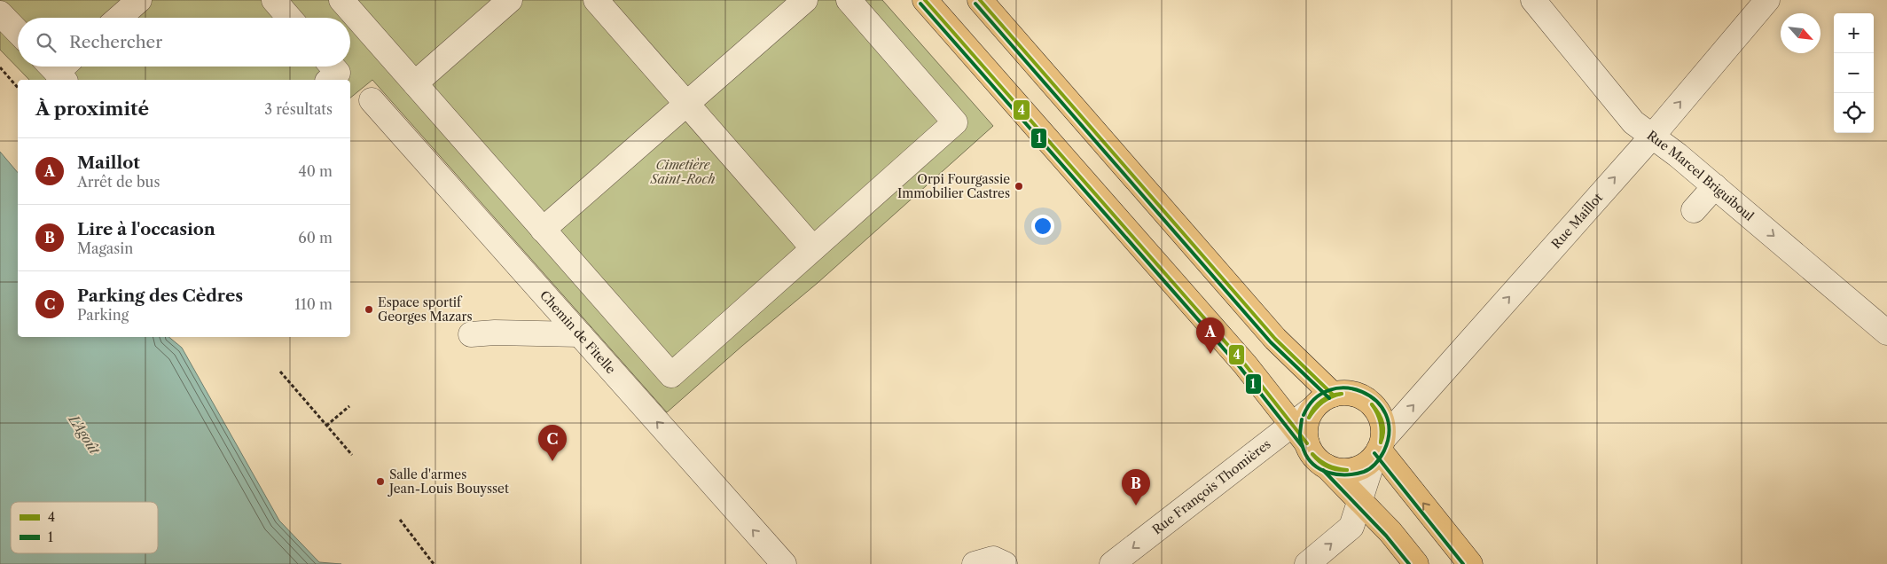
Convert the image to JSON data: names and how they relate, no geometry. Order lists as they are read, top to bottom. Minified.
{"streets":{"street":["Rue Marcel Briguiboul","Rue Maillot","Chemin de Fitelle","Rue François Thomières"]},"crossings":[["Rue Marcel Briguiboul","Rue Maillot"],["Rue Maillot","Rue François Thomières"]],"one_way":["Rue Marcel Briguiboul","Rue Maillot","Chemin de Fitelle","Rue François Thomières"],"water":["L'Agoût"],"parks":["Cimetière Saint-Roch"],"places":["Orpi Fourgassie Immobilier Castres","Espace sportif Georges Mazars","Salle d'armes Jean-Louis Bouysset"],"lines":["transit line 4","transit line 1"],"legend":["4","1"],"north":"bottom right","page":{"map_buttons":["+","−"],"search":"Rechercher","heading":["À proximité","3 résultats"],"list":[{"mark":"A","name":"Maillot","note":"Arrêt de bus","value":"40 m"},{"mark":"B","name":"Lire à l'occasion","note":"Magasin","value":"60 m"},{"mark":"C","name":"Parking des Cèdres","note":"Parking","value":"110 m"}],"pins":["A","C","B"]}}
